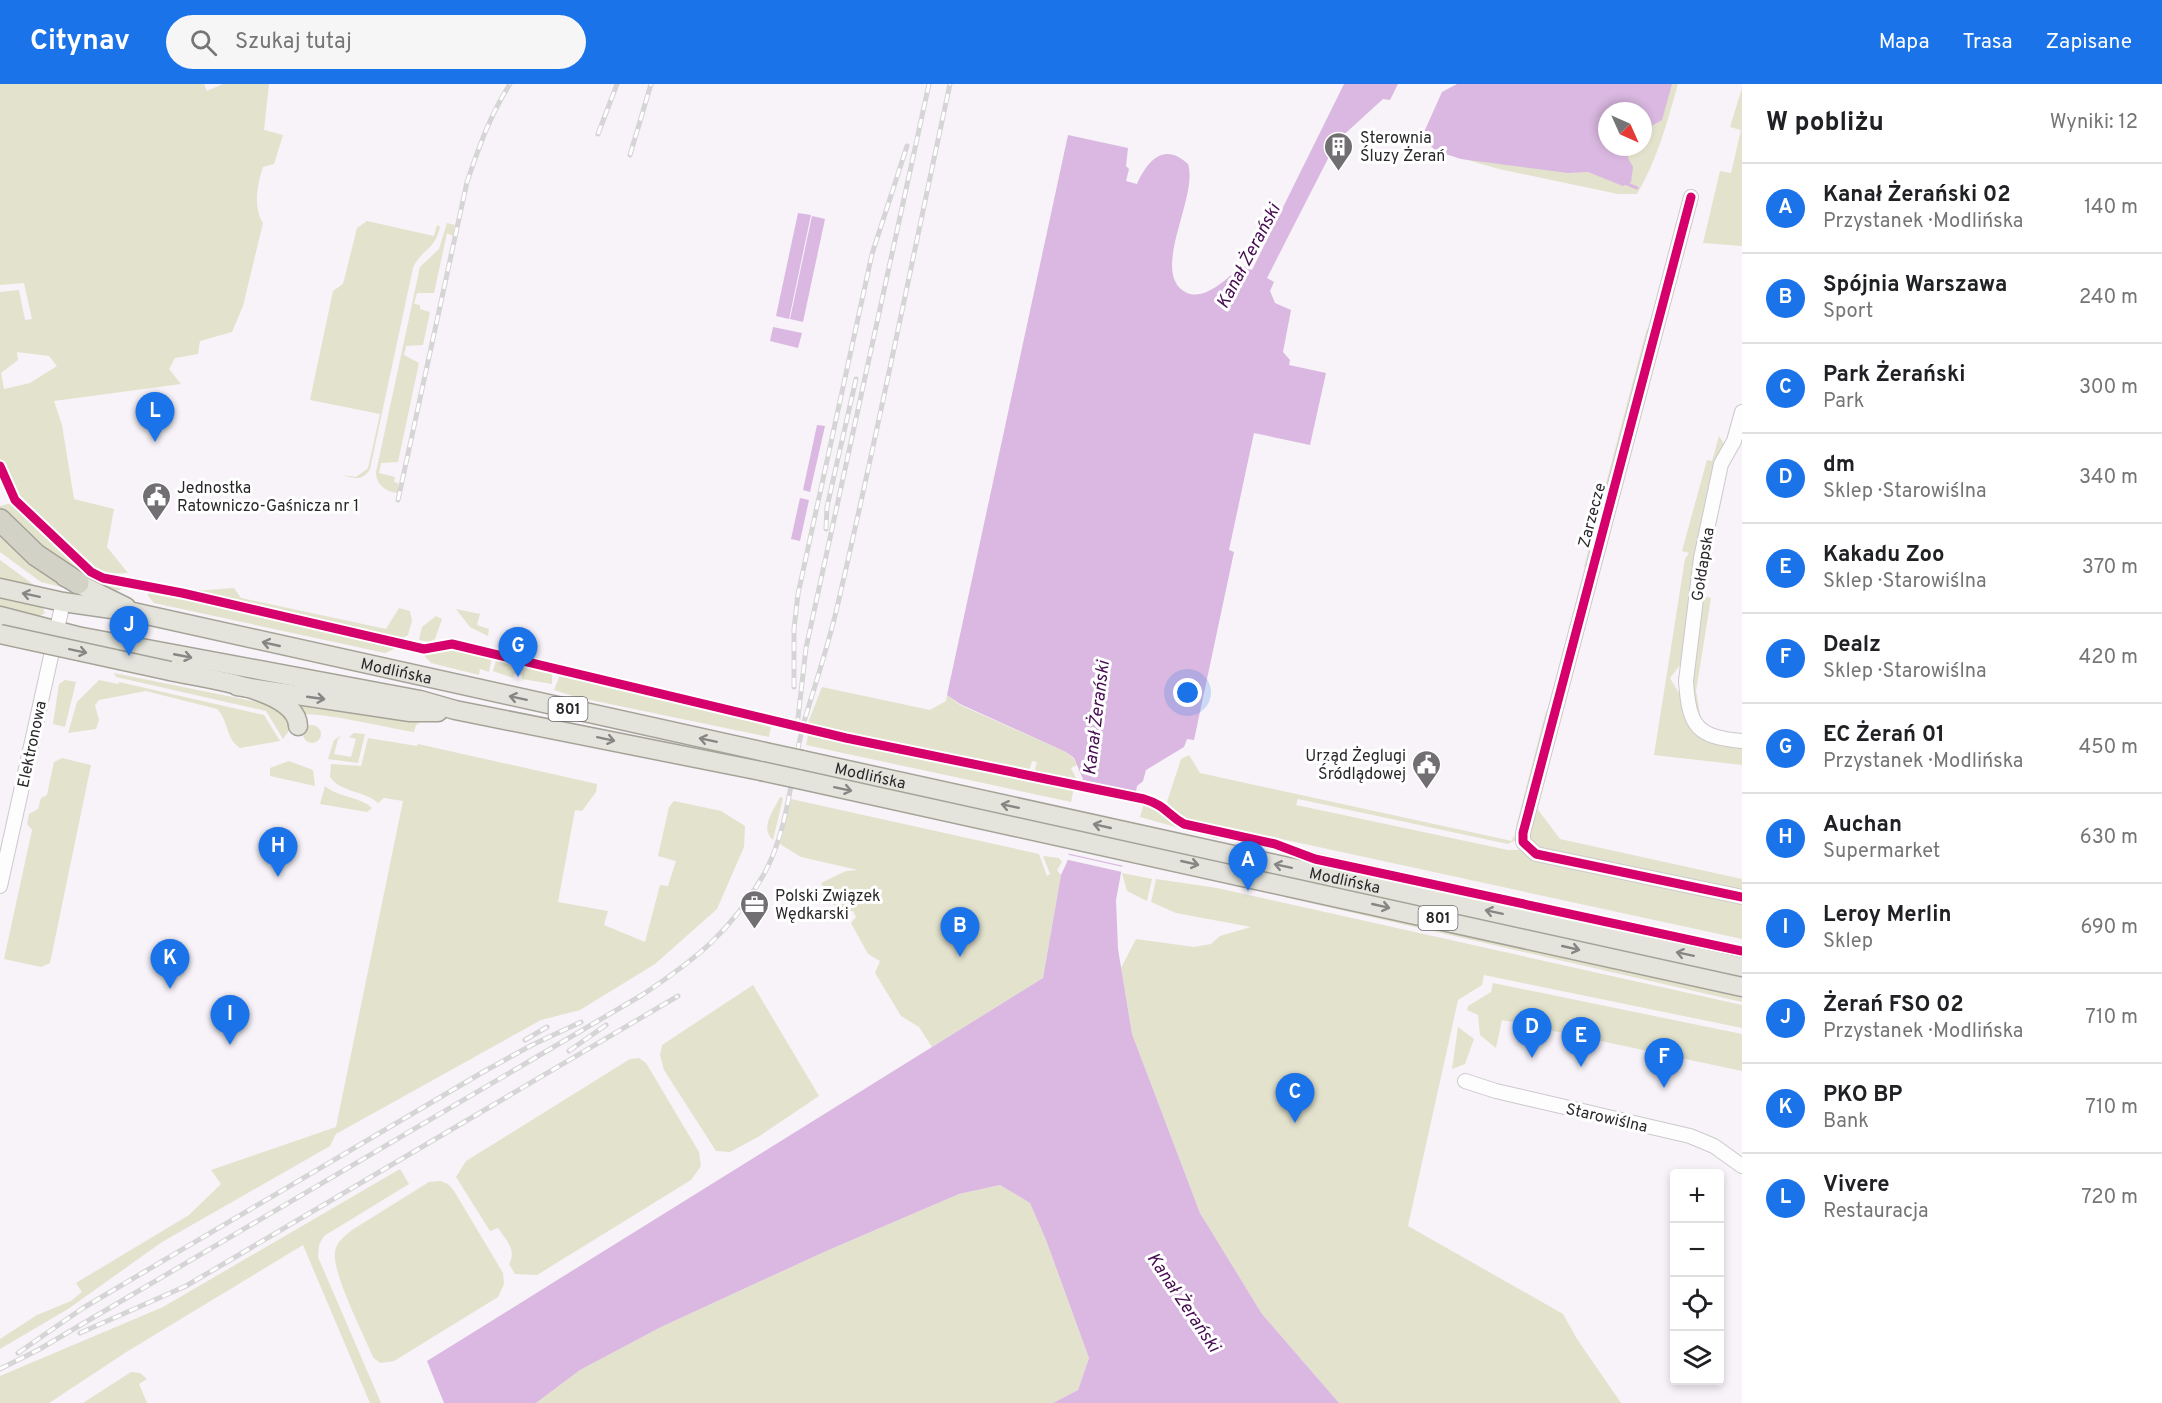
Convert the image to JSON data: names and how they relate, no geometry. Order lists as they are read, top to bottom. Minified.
{"streets":{"main road":["Modlińska","801"],"street":["Zarzecze","Gołdapska","Elektronowa","Starowiślna"]},"crossings":[["Modlińska","Elektronowa"]],"water":["Kanał Żerański"],"places":{"building":["Sterownia Śluzy Żerań"],"public building":["Jednostka Ratowniczo-Gaśnicza nr 1","Urząd Żeglugi Śródlądowej"],"office":["Polski Związek Wędkarski"]},"north":"bottom right","page":{"header":"Citynav","search":"Szukaj tutaj","nav":["Mapa","Trasa","Zapisane"],"heading":["W pobliżu","Wyniki: 12"],"list":[{"mark":"A","name":"Kanał Żerański 02","note":"Przystanek · Modlińska","value":"140 m"},{"mark":"B","name":"Spójnia Warszawa","note":"Sport","value":"240 m"},{"mark":"C","name":"Park Żerański","note":"Park","value":"300 m"},{"mark":"D","name":"dm","note":"Sklep · Starowiślna","value":"340 m"},{"mark":"E","name":"Kakadu Zoo","note":"Sklep · Starowiślna","value":"370 m"},{"mark":"F","name":"Dealz","note":"Sklep · Starowiślna","value":"420 m"},{"mark":"G","name":"EC Żerań 01","note":"Przystanek · Modlińska","value":"450 m"},{"mark":"H","name":"Auchan","note":"Supermarket","value":"630 m"},{"mark":"I","name":"Leroy Merlin","note":"Sklep","value":"690 m"},{"mark":"J","name":"Żerań FSO 02","note":"Przystanek · Modlińska","value":"710 m"},{"mark":"K","name":"PKO BP","note":"Bank","value":"710 m"},{"mark":"L","name":"Vivere","note":"Restauracja","value":"720 m"}],"pins":["L","J","G","H","A","B","K","I","D","E","F","C"],"map_buttons":["+","−"]}}
